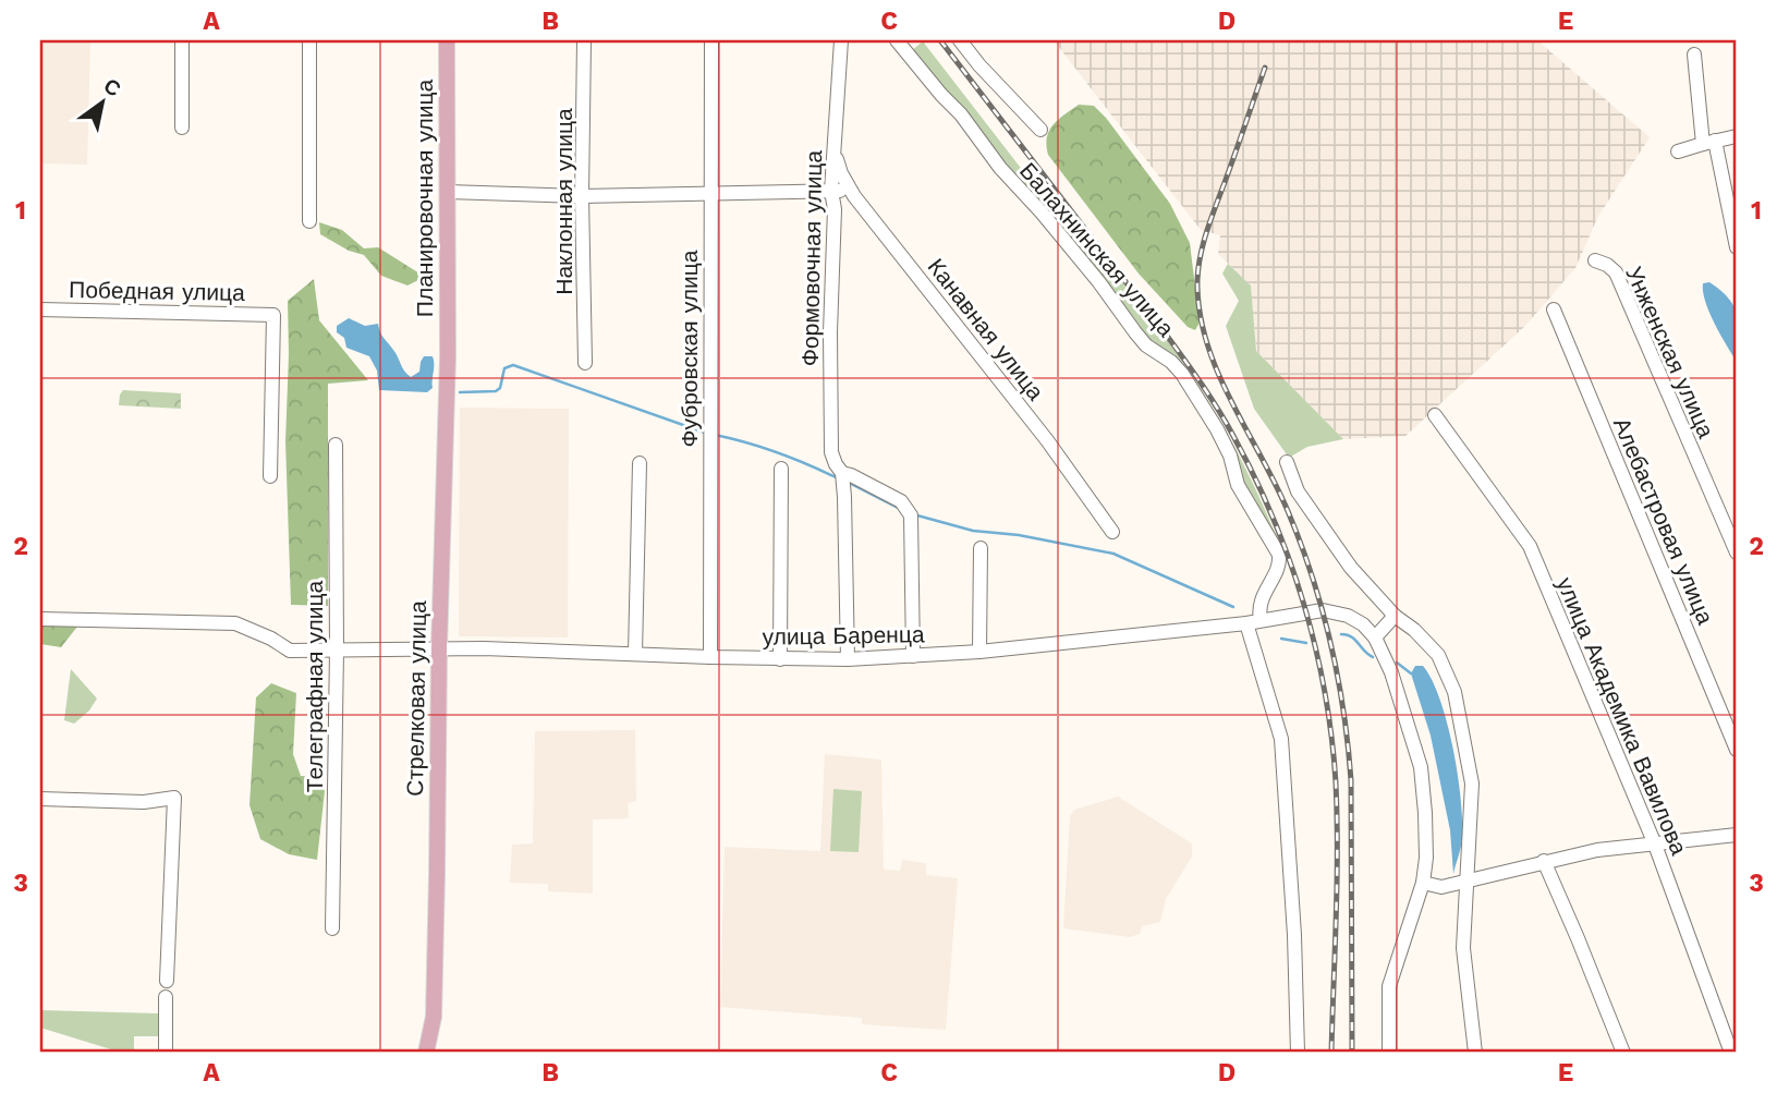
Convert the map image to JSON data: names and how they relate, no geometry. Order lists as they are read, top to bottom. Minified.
{"streets":{"main road":["Планировочная улица","Стрелковая улица"],"street":["Наклонная улица","Балахнинская улица","Формовочная улица","Победная улица","Канавная улица","Фубровская улица","Унженская улица","Алебастровая улица","улица Баренца","Телеграфная улица","улица Академика Вавилова"]},"crossings":[["Планировочная улица","Стрелковая улица"],["Балахнинская улица","улица Баренца"],["Формовочная улица","Канавная улица"],["Формовочная улица","улица Баренца"],["Фубровская улица","улица Баренца"],["улица Баренца","Телеграфная улица"],["улица Баренца","Стрелковая улица"]],"north":"top right","grid":{"columns":["A","B","C","D","E"],"rows":["1","2","3"]}}
